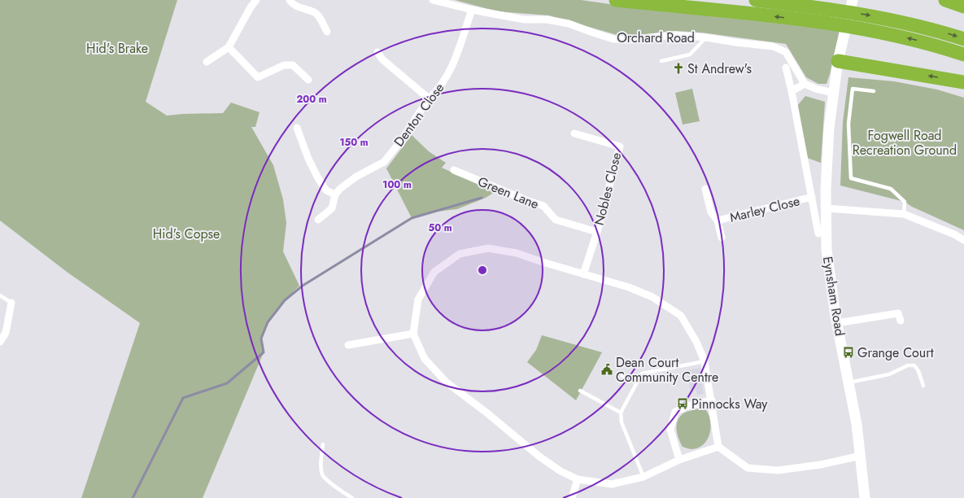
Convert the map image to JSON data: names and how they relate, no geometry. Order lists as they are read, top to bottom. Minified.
{"streets":{"main road":["Eynsham Road"],"street":["Orchard Road","Denton Close","Nobles Close","Green Lane","Marley Close"]},"crossings":[["Orchard Road","Denton Close"],["Nobles Close","Green Lane"]],"parks":["Hid's Brake","Fogwell Road Recreation Ground","Hid's Copse"],"places":{"church":["St Andrew's"],"bus stop":["Grange Court","Pinnocks Way"],"public building":["Dean Court Community Centre"]},"rings":["200 m","150 m","100 m","50 m"]}
